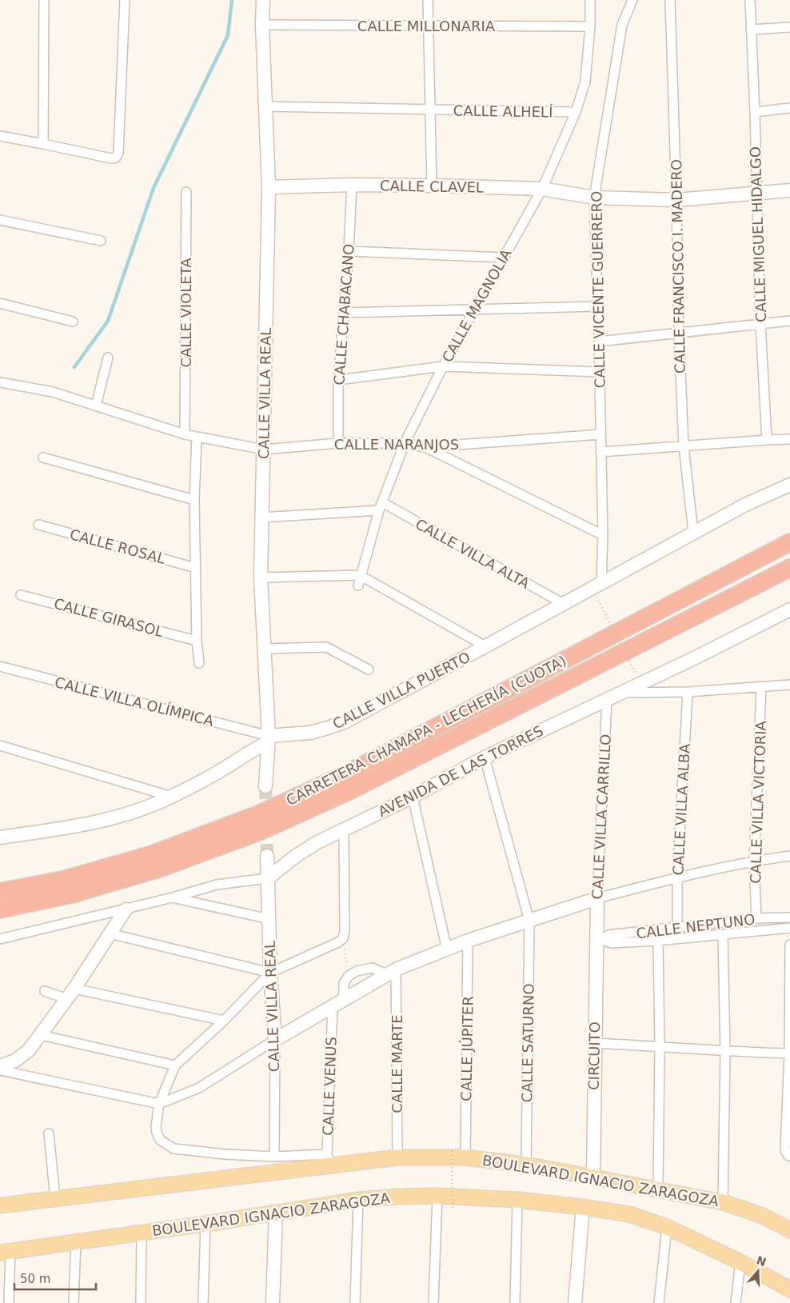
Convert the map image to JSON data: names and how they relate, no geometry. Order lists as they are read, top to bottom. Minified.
{"streets":{"highway":["CARRETERA CHAMAPA - LECHERÍA (CUOTA)"],"main road":["BOULEVARD IGNACIO ZARAGOZA"],"street":["CALLE MILLONARIA","CALLE ALHELÍ","CALLE CLAVEL","CALLE MIGUEL HIDALGO","CALLE FRANCISCO I. MADERO","CALLE VICENTE GUERRERO","CALLE MAGNOLIA","CALLE VIOLETA","CALLE CHABACANO","CALLE VILLA REAL","CALLE NARANJOS","CALLE ROSAL","CALLE VILLA ALTA","CALLE GIRASOL","CALLE VILLA PUERTO","CALLE VILLA OLÍMPICA","AVENIDA DE LAS TORRES","CALLE VILLA VICTORIA","CALLE VILLA ALBA","CALLE VILLA CARRILLO","CALLE NEPTUNO","CALLE SATURNO","CALLE JÚPITER","CIRCUITO","CALLE MARTE","CALLE VENUS"]},"crossings":[["CALLE MILLONARIA","CALLE MAGNOLIA"],["CALLE MILLONARIA","CALLE VILLA REAL"],["CALLE ALHELÍ","CALLE MAGNOLIA"],["CALLE ALHELÍ","CALLE VILLA REAL"],["CALLE CLAVEL","CALLE MIGUEL HIDALGO"],["CALLE CLAVEL","CALLE FRANCISCO I. MADERO"],["CALLE CLAVEL","CALLE VICENTE GUERRERO"],["CALLE CLAVEL","CALLE MAGNOLIA"],["CALLE CLAVEL","CALLE CHABACANO"],["CALLE CLAVEL","CALLE VILLA REAL"],["CALLE FRANCISCO I. MADERO","CALLE VILLA PUERTO"],["CALLE VICENTE GUERRERO","CALLE NARANJOS"],["CALLE VICENTE GUERRERO","CALLE VILLA PUERTO"],["CALLE MAGNOLIA","CALLE NARANJOS"],["CALLE MAGNOLIA","CALLE VILLA ALTA"],["CALLE VIOLETA","CALLE NARANJOS"],["CALLE CHABACANO","CALLE NARANJOS"],["CALLE VILLA REAL","CALLE NARANJOS"],["CALLE VILLA REAL","CALLE VILLA PUERTO"],["CALLE VILLA REAL","CALLE VILLA OLÍMPICA"],["CALLE VILLA REAL","AVENIDA DE LAS TORRES"],["CALLE VILLA ALTA","CALLE VILLA PUERTO"],["CALLE VILLA PUERTO","CALLE VILLA OLÍMPICA"],["AVENIDA DE LAS TORRES","CALLE VILLA CARRILLO"],["AVENIDA DE LAS TORRES","CALLE SATURNO"],["CALLE VILLA VICTORIA","CALLE NEPTUNO"],["CALLE VILLA ALBA","CALLE NEPTUNO"],["CALLE VILLA CARRILLO","CALLE NEPTUNO"],["CALLE VILLA CARRILLO","CIRCUITO"],["CALLE NEPTUNO","CIRCUITO"],["CALLE SATURNO","BOULEVARD IGNACIO ZARAGOZA"],["CALLE JÚPITER","BOULEVARD IGNACIO ZARAGOZA"],["CIRCUITO","BOULEVARD IGNACIO ZARAGOZA"],["CALLE MARTE","BOULEVARD IGNACIO ZARAGOZA"],["CALLE VENUS","BOULEVARD IGNACIO ZARAGOZA"]],"scale_bar":"50 m","north":"top"}
